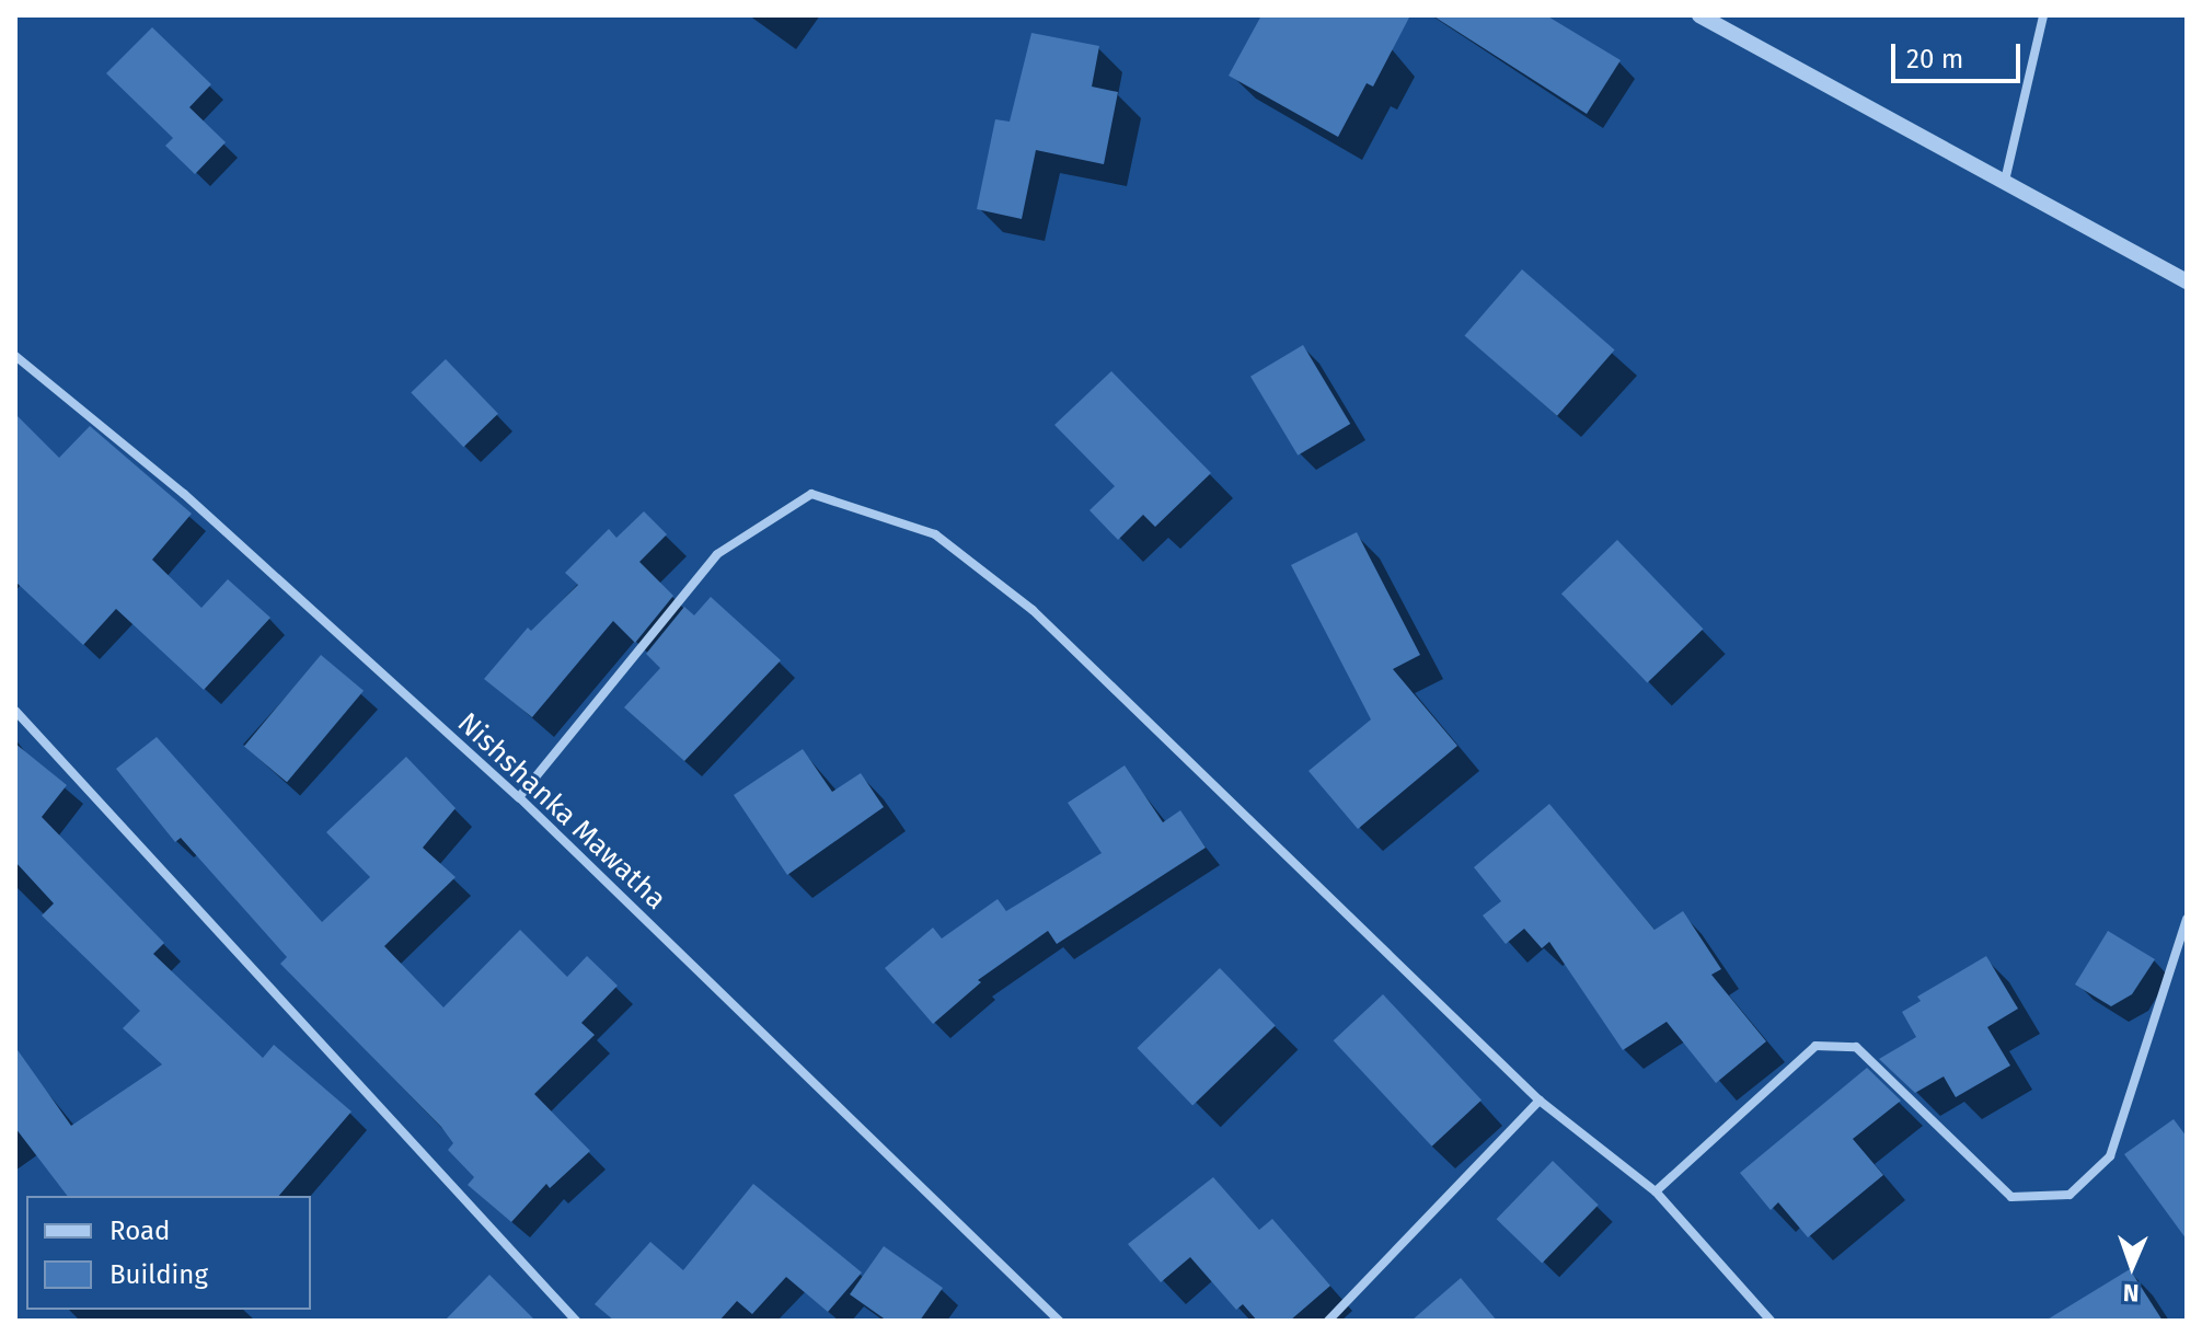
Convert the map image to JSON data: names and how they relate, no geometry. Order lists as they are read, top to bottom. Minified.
{"streets":{"street":["Nishshanka Mawatha"]},"legend":["Road","Building"],"scale_bar":"20 m","north":"bottom"}
